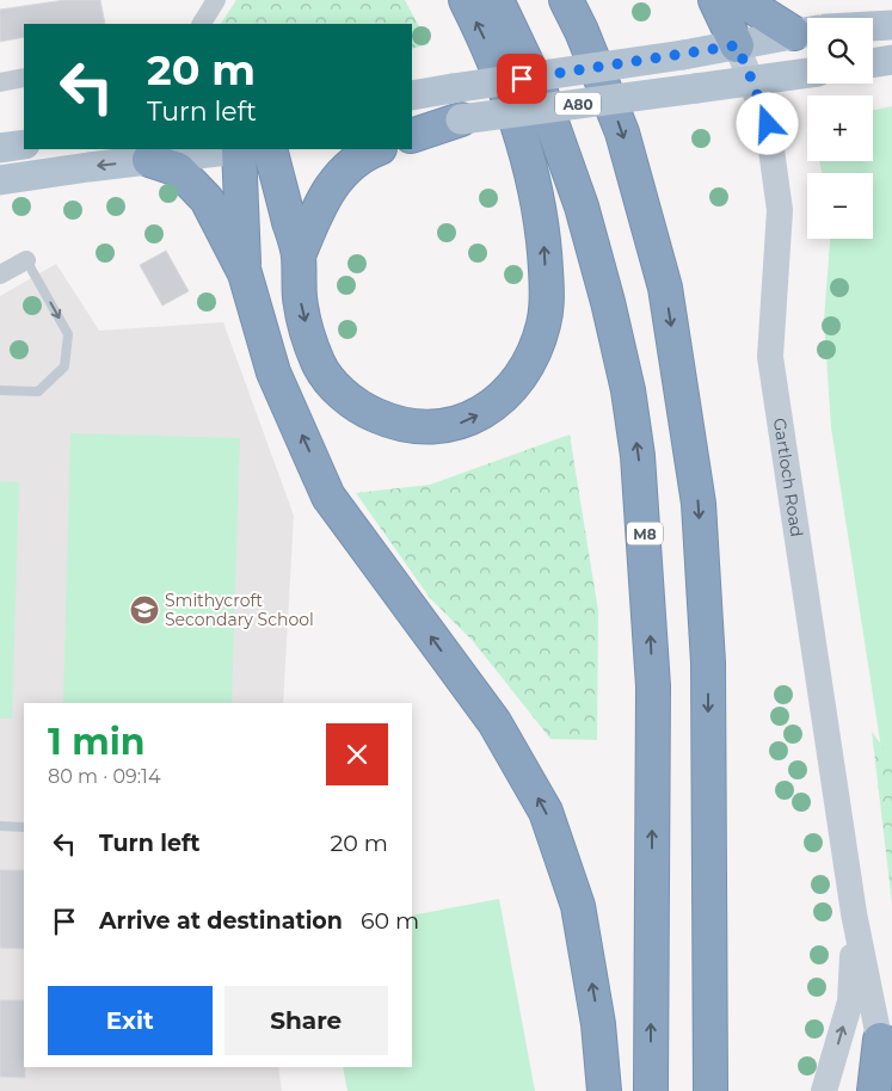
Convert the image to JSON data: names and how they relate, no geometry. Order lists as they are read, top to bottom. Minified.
{"streets":{"highway":["M8"],"main road":["A80","Gartloch Road"]},"crossings":[["A80","Gartloch Road"]],"places":{"school or university":["Smithycroft Secondary School"]},"page":{"map_buttons":["+","−"],"turn":["20 m","Turn left"],"heading":["1 min","80 m · 09:14"],"list":[{"name":"Turn left","value":"20 m"},{"name":"Arrive at destination","value":"60 m"}],"buttons":["Exit","Share"]}}
